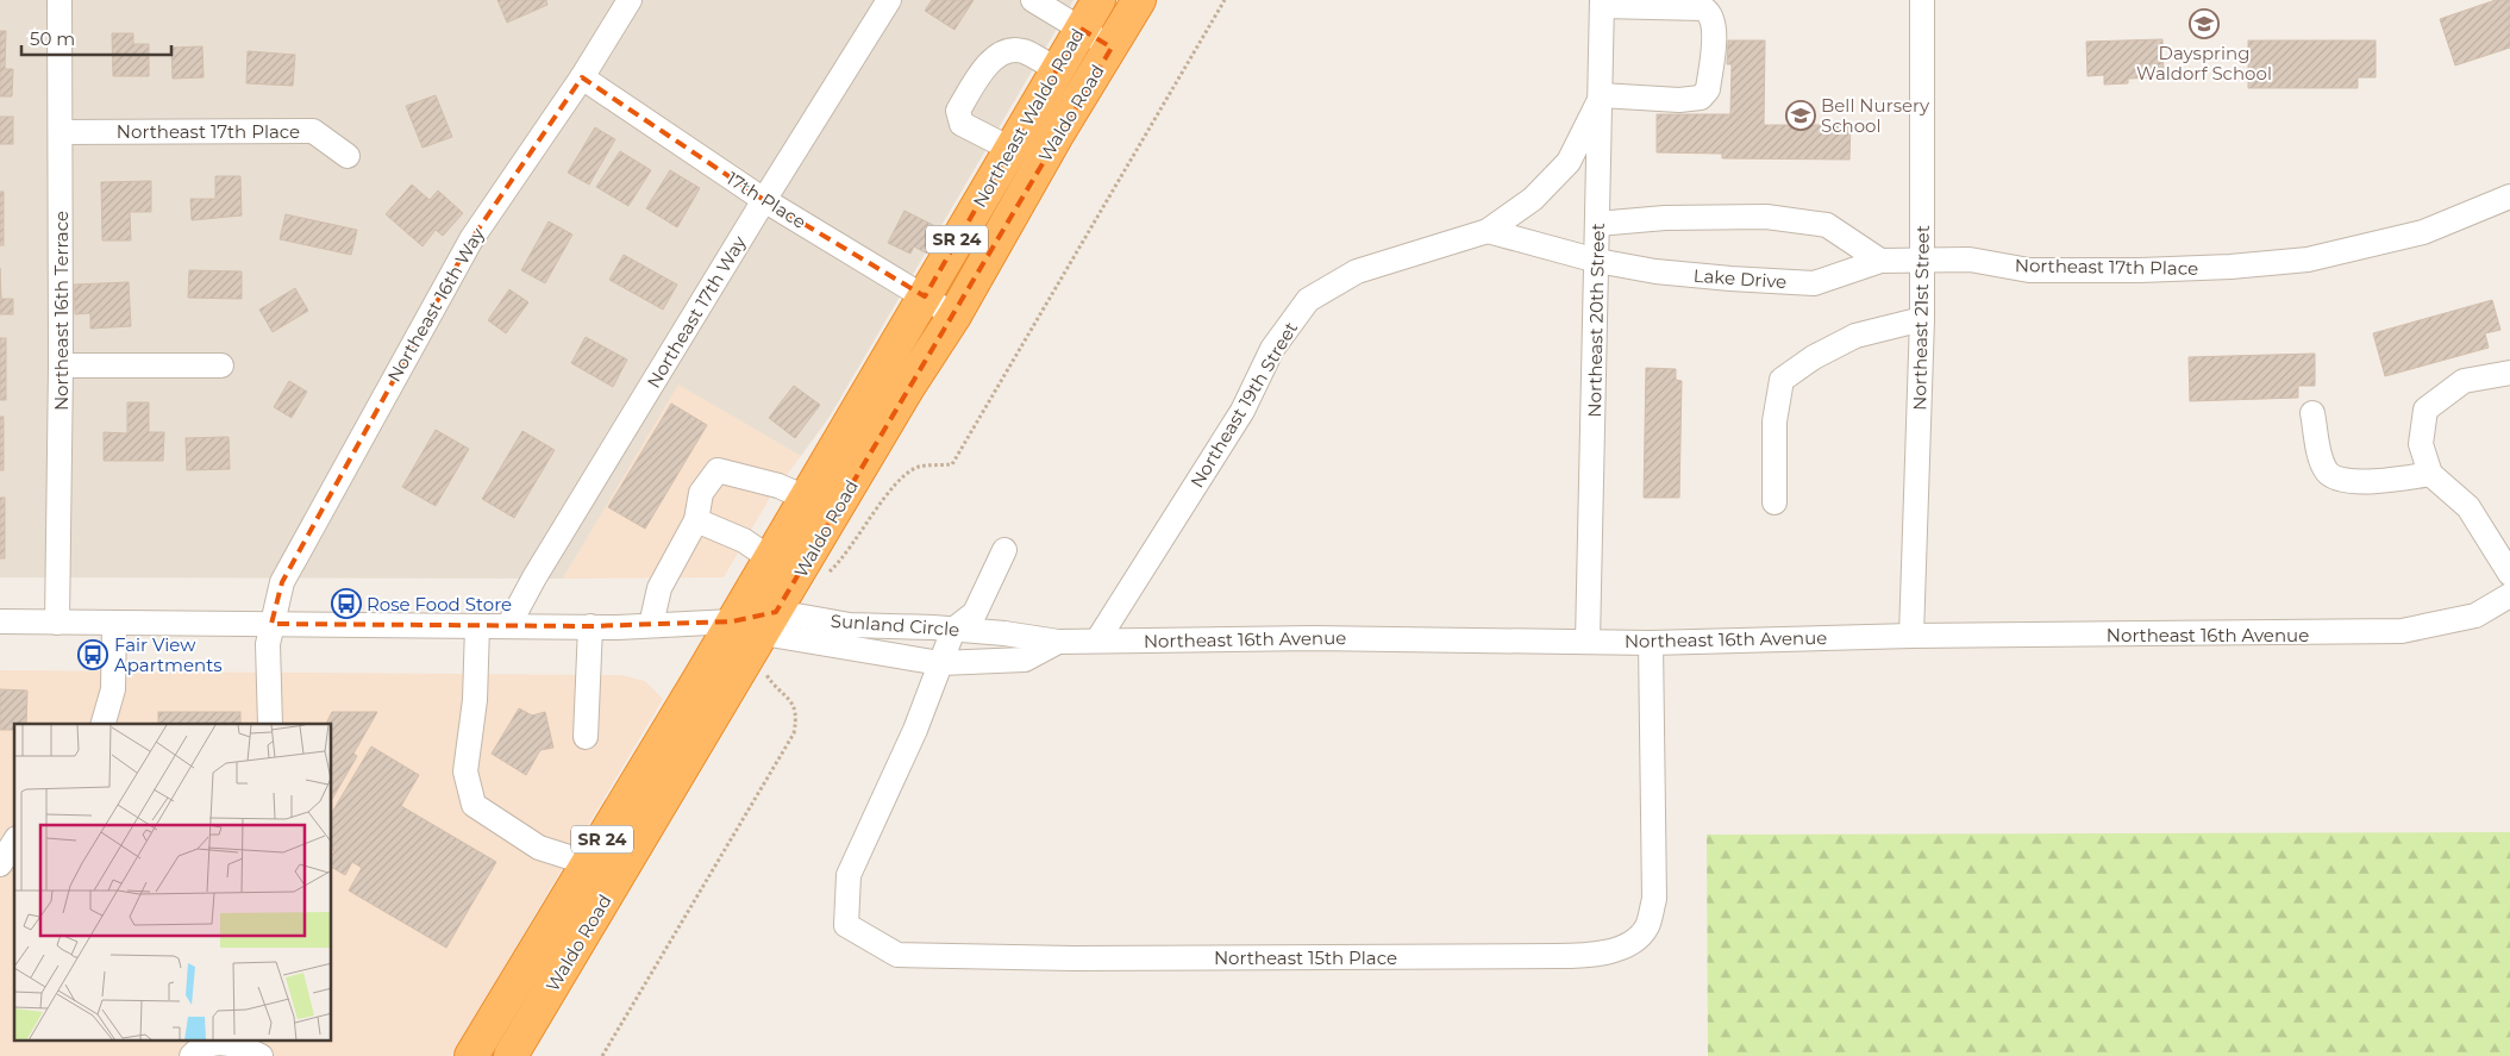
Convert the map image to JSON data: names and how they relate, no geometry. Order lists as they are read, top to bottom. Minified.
{"streets":{"highway":["Waldo Road","Northeast Waldo Road","SR 24"],"street":["Northeast 17th Place","17th Place","Lake Drive","Northeast 16th Way","Northeast 16th Terrace","Northeast 17th Way","Northeast 21st Street","Northeast 20th Street","Northeast 19th Street","Sunland Circle","Northeast 16th Avenue","Northeast 15th Place"]},"crossings":[["Waldo Road","Northeast Waldo Road"],["Waldo Road","17th Place"],["Waldo Road","Sunland Circle"],["Northeast Waldo Road","17th Place"],["Northeast 17th Place","Lake Drive"],["Northeast 17th Place","Northeast 16th Terrace"],["Northeast 17th Place","Northeast 21st Street"],["17th Place","Northeast 16th Way"],["17th Place","Northeast 17th Way"],["Lake Drive","Northeast 20th Street"],["Lake Drive","Northeast 19th Street"],["Northeast 21st Street","Northeast 16th Avenue"],["Northeast 20th Street","Northeast 19th Street"],["Northeast 20th Street","Northeast 16th Avenue"],["Northeast 19th Street","Northeast 16th Avenue"],["Sunland Circle","Northeast 16th Avenue"],["Sunland Circle","Northeast 15th Place"],["Northeast 16th Avenue","Northeast 15th Place"]],"places":{"school or university":["Dayspring Waldorf School","Bell Nursery School"],"bus stop":["Rose Food Store","Fair View Apartments"]},"scale_bar":"50 m"}
